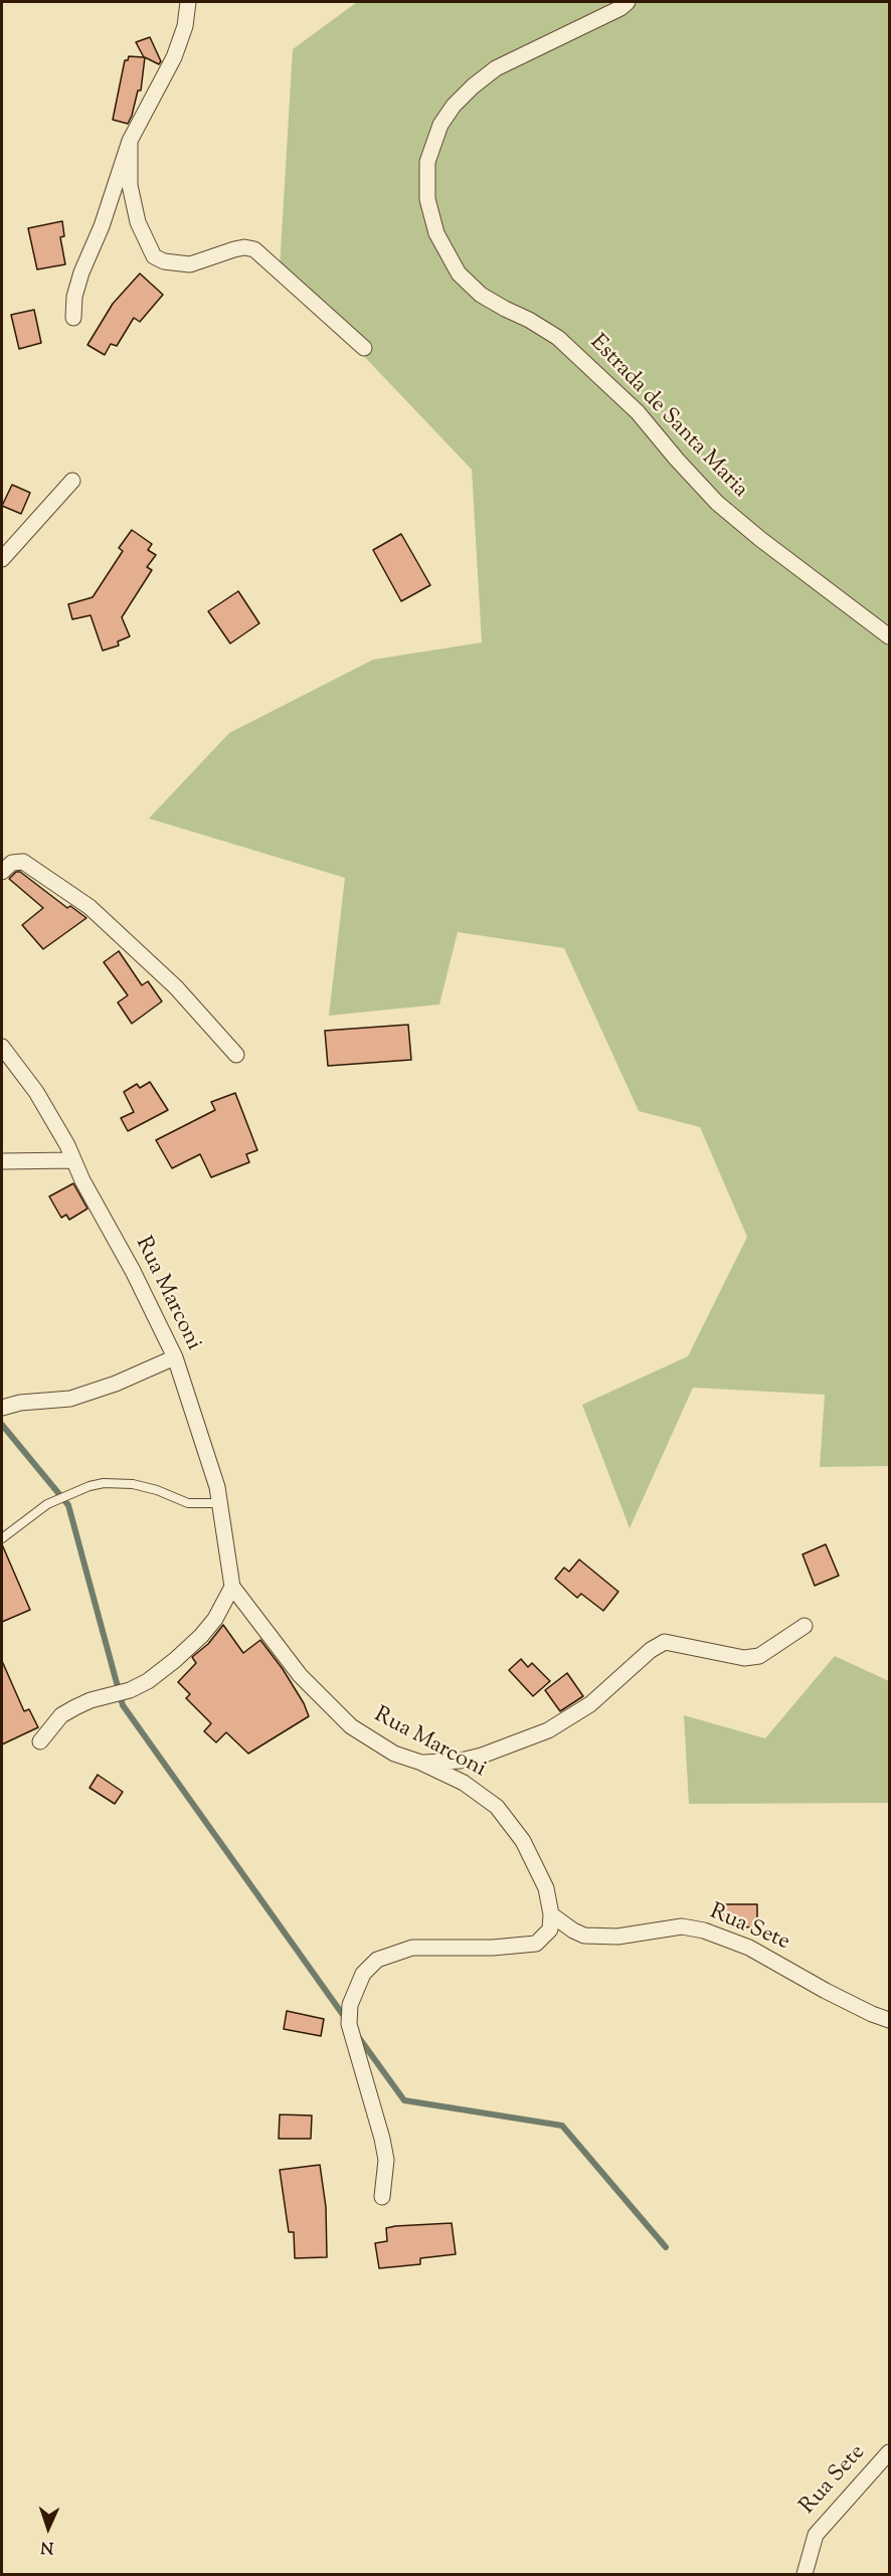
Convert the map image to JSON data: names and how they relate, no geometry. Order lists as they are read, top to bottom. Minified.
{"streets":{"street":["Estrada de Santa Maria","Rua Marconi","Rua Sete"]},"crossings":[["Rua Marconi","Rua Sete"]],"north":"bottom"}
